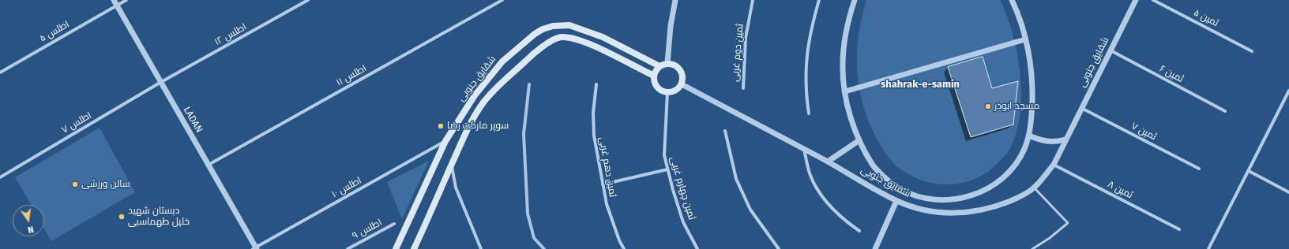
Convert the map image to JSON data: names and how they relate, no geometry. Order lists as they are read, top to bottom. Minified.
{"streets":{"main road":["شقایق جنوبی"],"street":["ثمین ۵","اطلس ۵","اطلس ۱۲","ثمین دوم غربی","ثمین ۶","اطلس ۱۱","LADAN","اطلس ۷","ثمین ۷","ثمین دهم غربی","اطلس ۱۰","ثمین چهارم غربی","ثمین ۸","اطلس ۹"]},"crossings":[["اطلس ۵","LADAN"],["اطلس ۱۲","LADAN"],["اطلس ۱۲","اطلس ۷"],["شقایق جنوبی","ثمین ۶"],["شقایق جنوبی","ثمین ۷"],["شقایق جنوبی","اطلس ۱۰"],["شقایق جنوبی","ثمین چهارم غربی"],["شقایق جنوبی","ثمین ۸"],["اطلس ۱۱","LADAN"],["LADAN","اطلس ۷"],["LADAN","اطلس ۱۰"]],"districts":["shahrak-e-samin"],"places":["مسجد ابوذر","سوپر مارکت رضا","سالن ورزشی","دبستان شهید خلیل طهماسبی"],"north":"bottom"}
